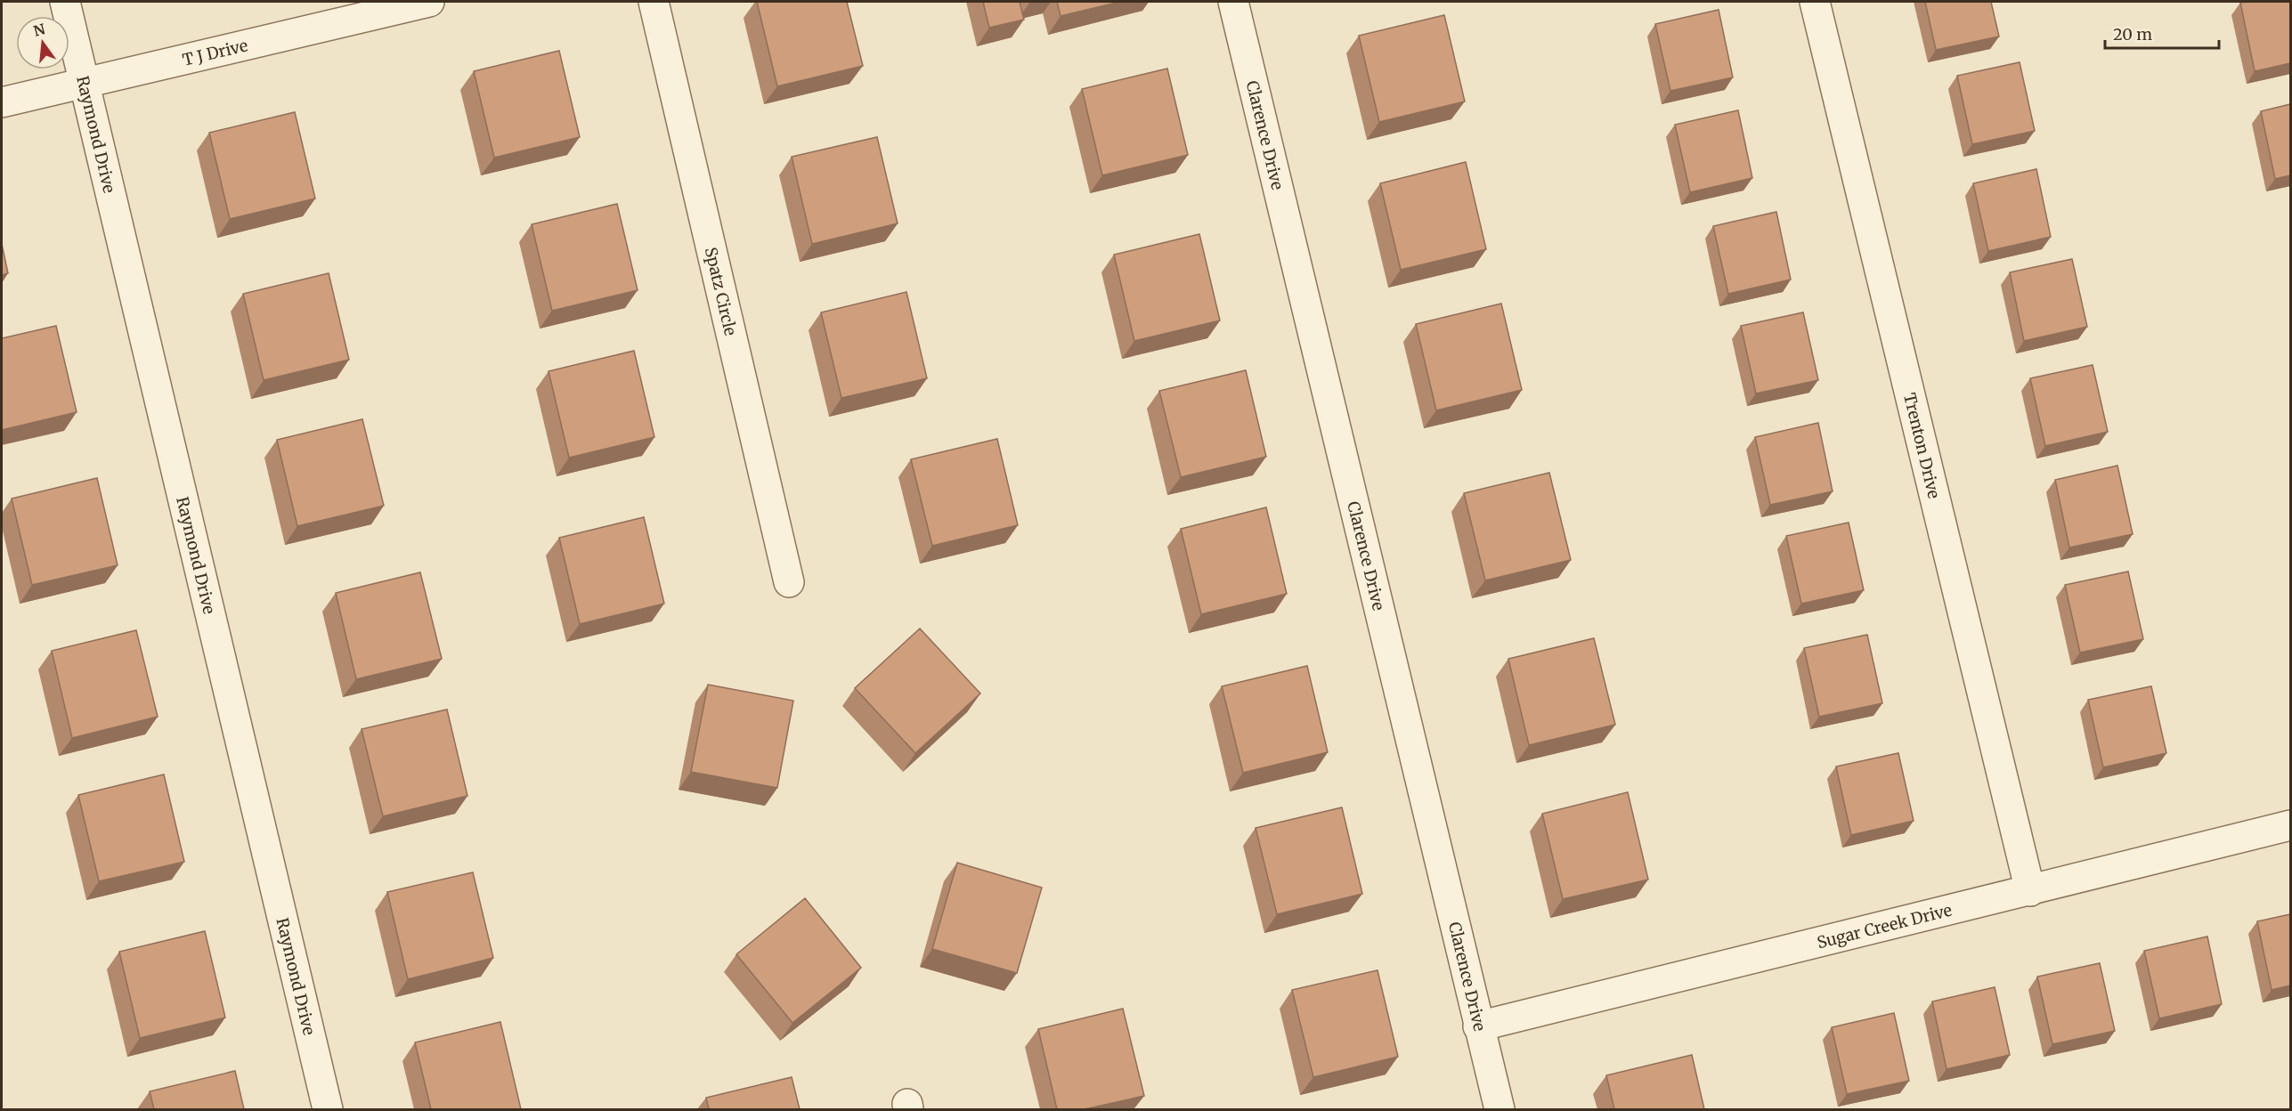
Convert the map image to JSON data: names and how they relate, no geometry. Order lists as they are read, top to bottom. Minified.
{"streets":{"street":["T J Drive","Raymond Drive","Clarence Drive","Spatz Circle","Trenton Drive","Sugar Creek Drive"]},"crossings":[["T J Drive","Raymond Drive"],["Clarence Drive","Sugar Creek Drive"],["Trenton Drive","Sugar Creek Drive"]],"scale_bar":"20 m","north":"top"}
